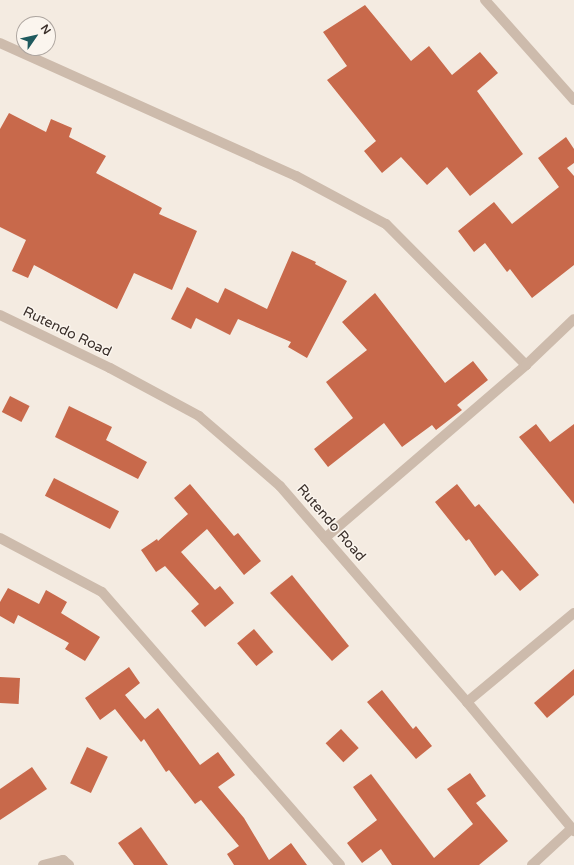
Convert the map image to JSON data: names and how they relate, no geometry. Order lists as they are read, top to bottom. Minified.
{"streets":{"street":["Rutendo Road"]},"north":"top right"}
